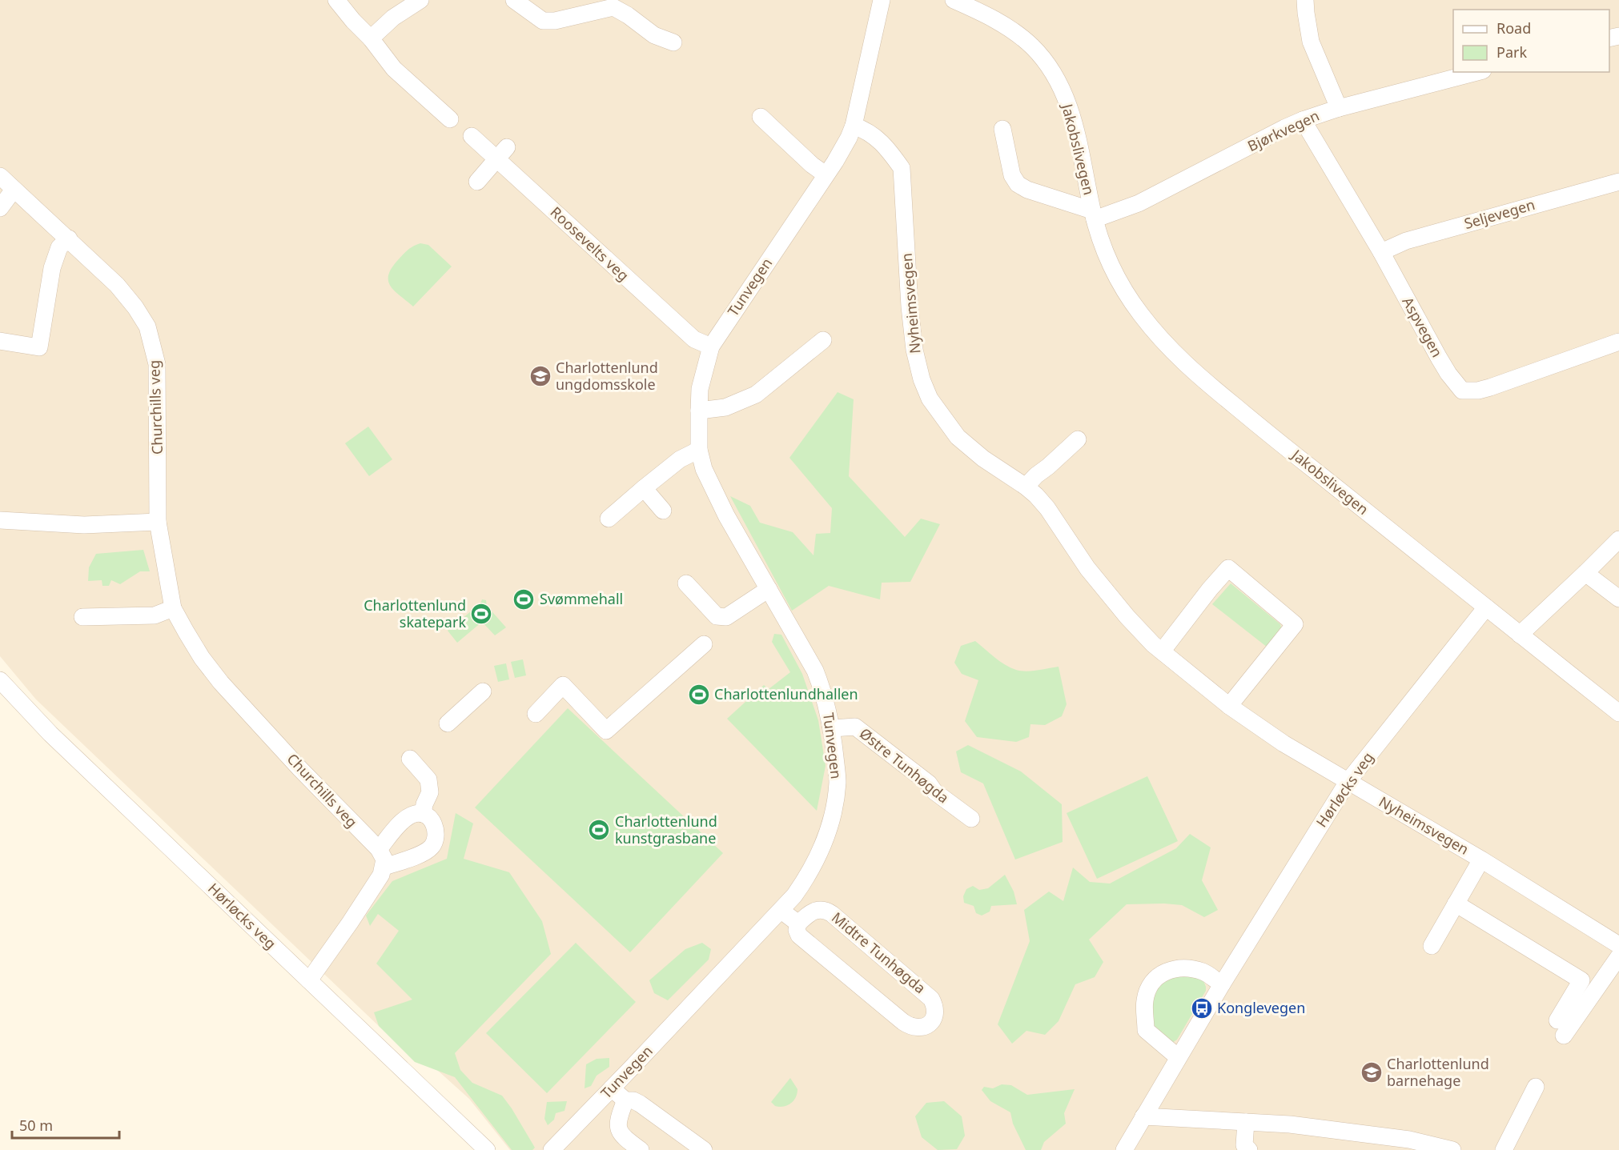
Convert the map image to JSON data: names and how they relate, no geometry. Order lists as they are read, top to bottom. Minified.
{"streets":{"street":["Bjørkvegen","Jakobslivegen","Seljevegen","Roosevelts veg","Tunvegen","Nyheimsvegen","Aspvegen","Churchills veg","Østre Tunhøgda","Hørløcks veg","Midtre Tunhøgda"]},"crossings":[["Bjørkvegen","Jakobslivegen"],["Bjørkvegen","Aspvegen"],["Jakobslivegen","Hørløcks veg"],["Seljevegen","Aspvegen"],["Roosevelts veg","Tunvegen"],["Tunvegen","Nyheimsvegen"],["Tunvegen","Østre Tunhøgda"],["Tunvegen","Midtre Tunhøgda"],["Nyheimsvegen","Hørløcks veg"]],"places":{"school or university":["Charlottenlund ungdomsskole","Charlottenlund barnehage"],"sports":["Svømmehall","Charlottenlund skatepark","Charlottenlundhallen","Charlottenlund kunstgrasbane"],"bus stop":["Konglevegen"]},"legend":["Road","Park"],"scale_bar":"50 m"}
